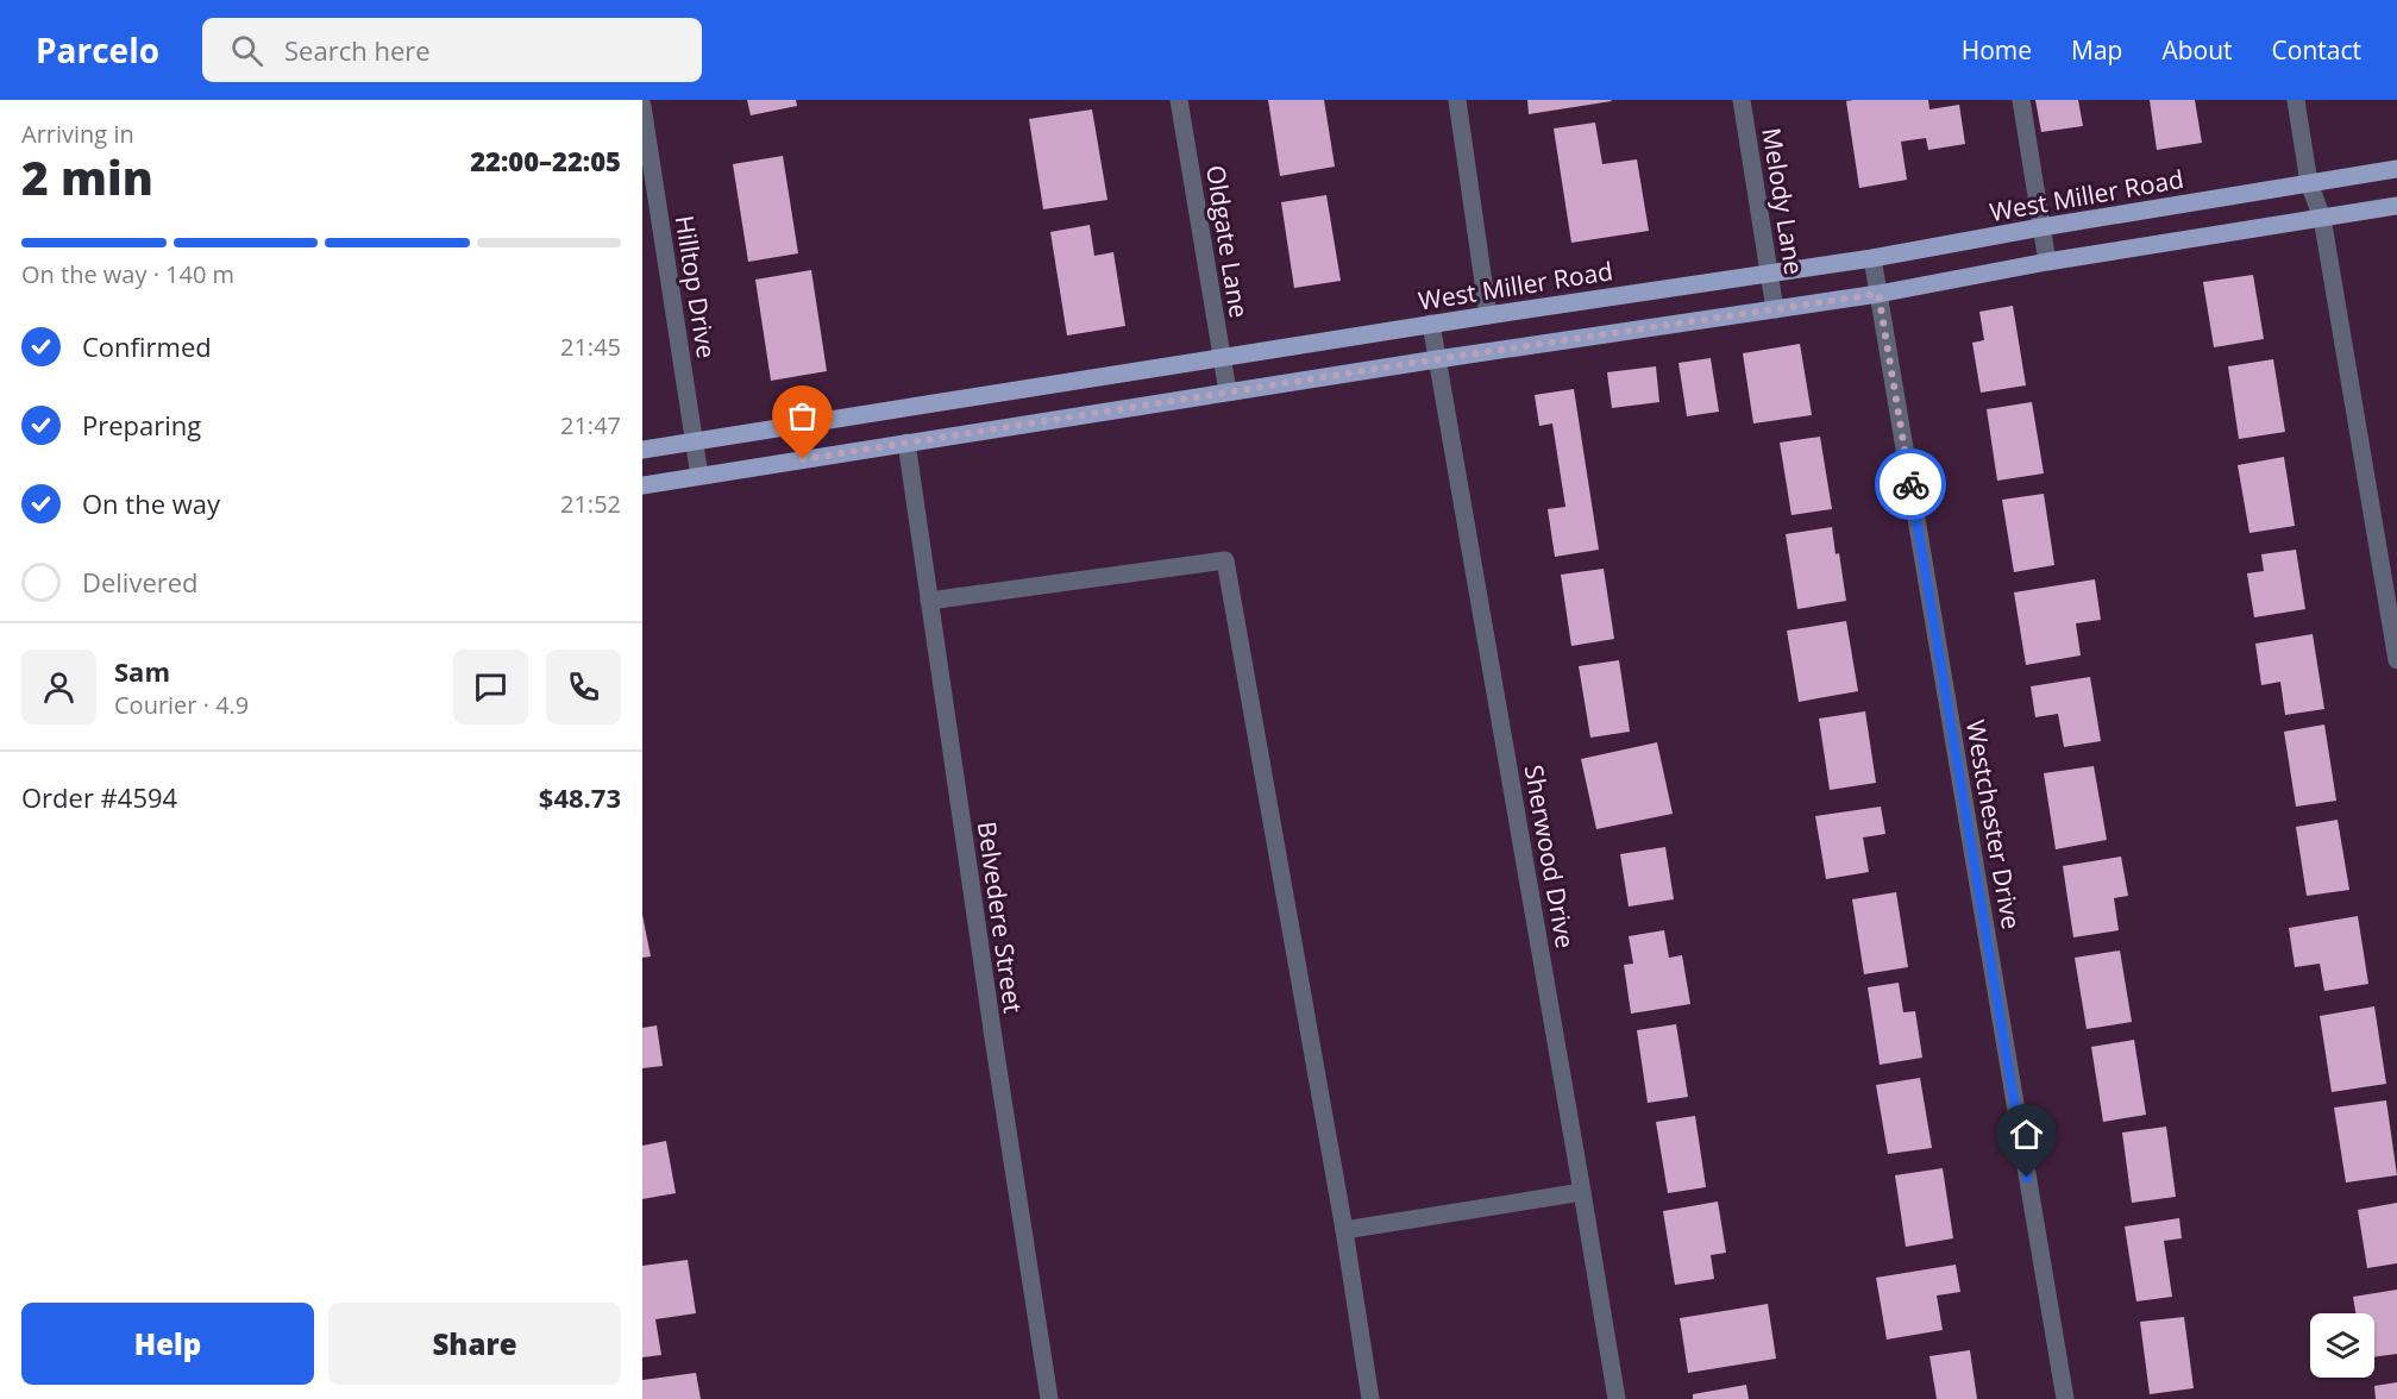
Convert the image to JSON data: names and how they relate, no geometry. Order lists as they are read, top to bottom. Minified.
{"streets":{"main road":["West Miller Road"],"street":["Melody Lane","Oldgate Lane","Hilltop Drive","Westchester Drive","Sherwood Drive","Belvedere Street"]},"crossings":[["West Miller Road","Melody Lane"],["West Miller Road","Oldgate Lane"],["West Miller Road","Hilltop Drive"],["West Miller Road","Westchester Drive"],["West Miller Road","Sherwood Drive"]],"page":{"header":"Parcelo","search":"Search here","nav":["Home","Map","About","Contact"],"heading":["2 min","Arriving in","22:00–22:05"],"panel":["Sam","Courier · 4.9","Order #4594","$48.73"],"bar":"On the way · 140 m","list":[["Confirmed","21:45"],["Preparing","21:47"],["On the way","21:52"],"Delivered"],"buttons":["Help","Share"]}}
